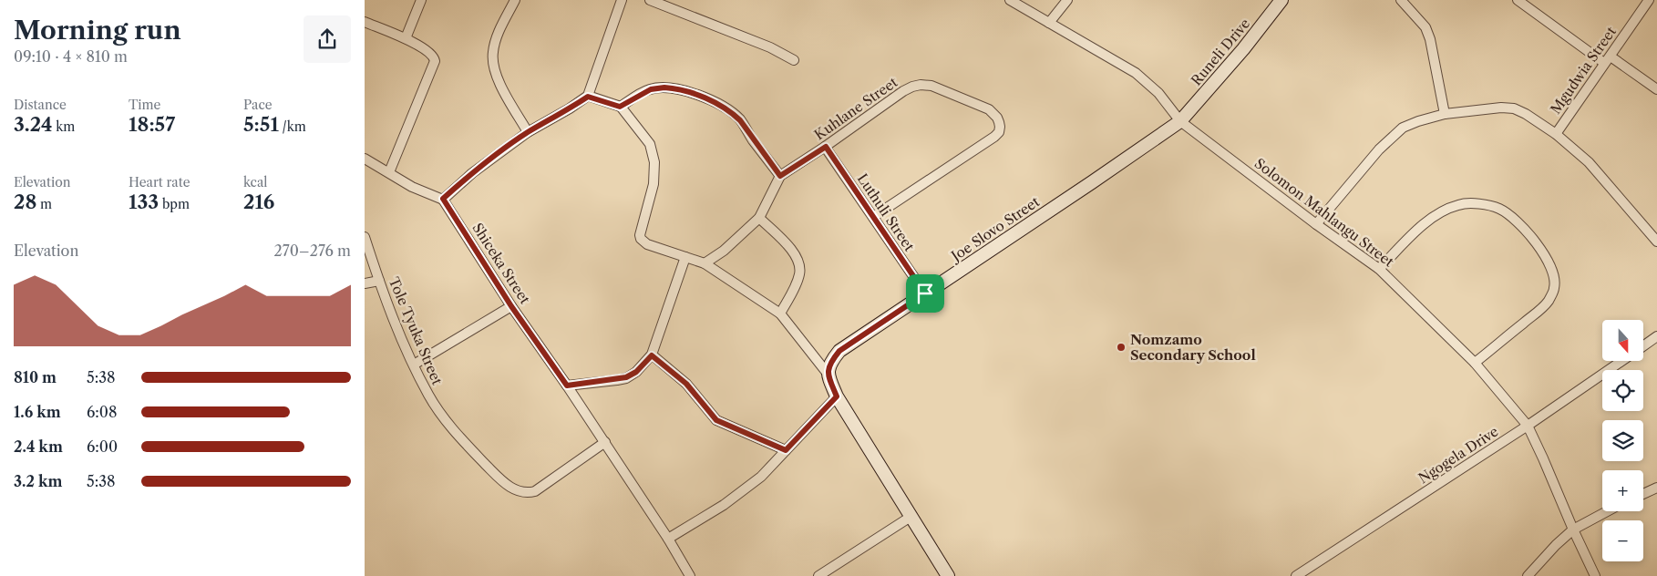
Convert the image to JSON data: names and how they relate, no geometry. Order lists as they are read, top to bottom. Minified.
{"streets":{"street":["Runeli Drive","Mgudwia Street","Kuhlane Street","Luthuli Street","Solomon Mahlangu Street","Joe Slovo Street","Shiceka Street","Tole Tyuka Street","Ngogela Drive"]},"crossings":[["Runeli Drive","Solomon Mahlangu Street"],["Runeli Drive","Joe Slovo Street"],["Kuhlane Street","Luthuli Street"],["Luthuli Street","Joe Slovo Street"],["Solomon Mahlangu Street","Joe Slovo Street"],["Solomon Mahlangu Street","Ngogela Drive"],["Shiceka Street","Tole Tyuka Street"]],"places":["Nomzamo Secondary School"],"north":"bottom","page":{"heading":["Morning run","09:10 · 4 × 810 m"],"stats":[["Distance","3.24 km"],["Time","18:57"],["Pace","5:51 /km"],["Elevation","28 m"],["Heart rate","133 bpm"],["kcal","216"]],"chart":["Elevation","270–276 m"],"map_buttons":["+","−"],"list":[{"name":"810 m","note":"5:38"},{"name":"1.6 km","note":"6:08"},{"name":"2.4 km","note":"6:00"},{"name":"3.2 km","note":"5:38"}]}}
